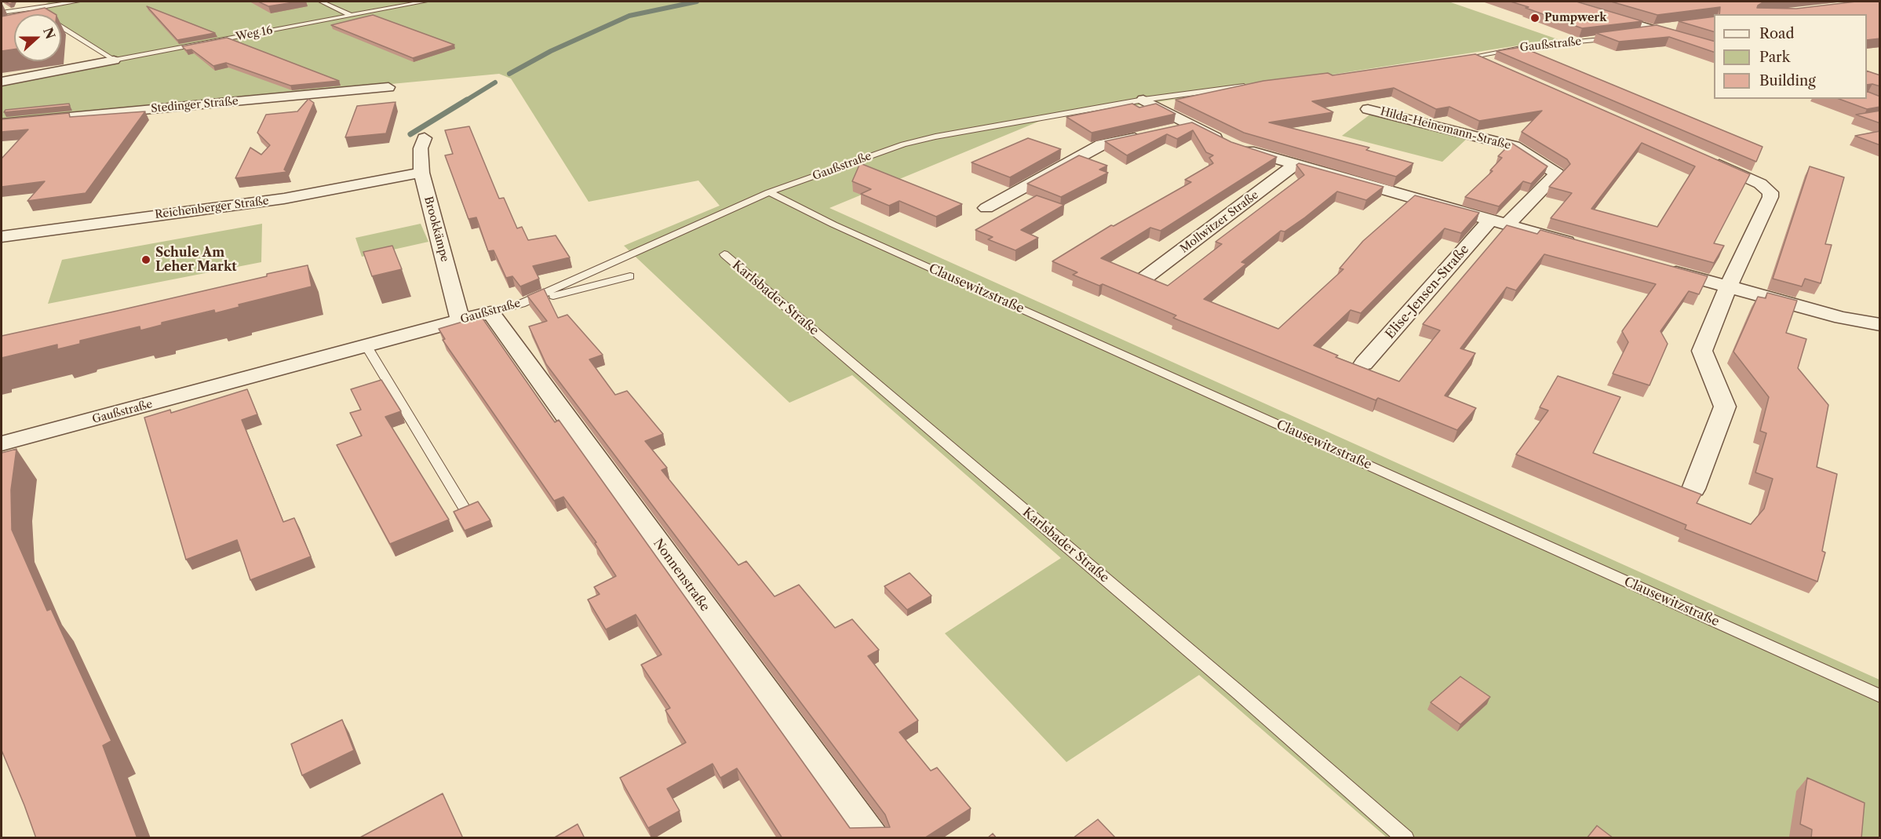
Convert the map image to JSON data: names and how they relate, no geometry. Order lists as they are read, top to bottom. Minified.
{"streets":{"street":["Weg 16","Gaußstraße","Stedinger Straße","Hilda-Heinemann-Straße","Reichenberger Straße","Mollwitzer Straße","Brookkämpe","Elise-Jensen-Straße","Nonnenstraße"],"lane":["Clausewitzstraße","Karlsbader Straße"]},"crossings":[["Gaußstraße","Brookkämpe"],["Gaußstraße","Clausewitzstraße"],["Gaußstraße","Nonnenstraße"],["Hilda-Heinemann-Straße","Elise-Jensen-Straße"],["Reichenberger Straße","Brookkämpe"]],"places":["Pumpwerk","Schule Am Leher Markt"],"legend":["Road","Park","Building"],"north":"right"}
